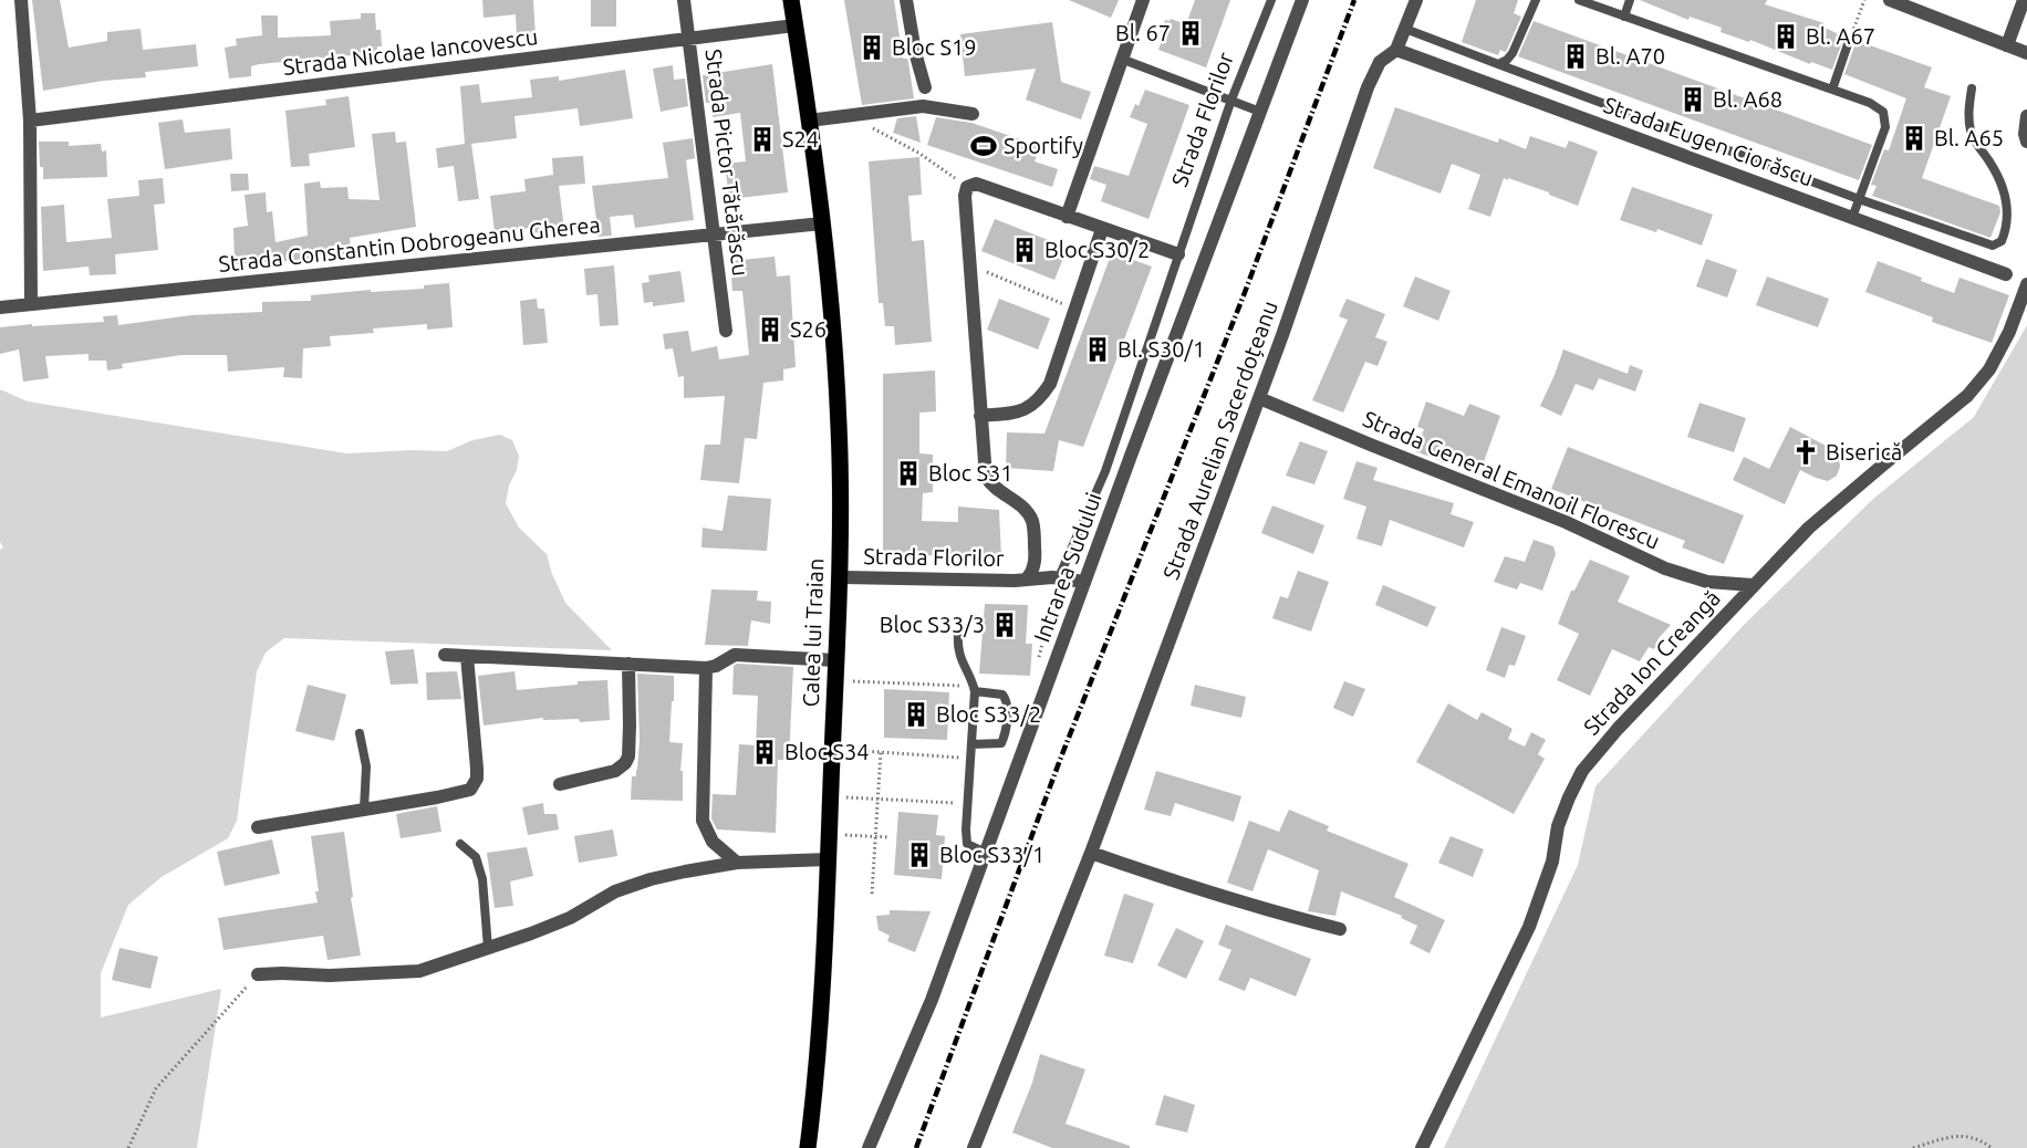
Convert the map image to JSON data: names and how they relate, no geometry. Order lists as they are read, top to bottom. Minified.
{"streets":{"main road":["Calea lui Traian"],"street":["Strada Nicolae Iancovescu","Strada Florilor","Strada Eugen Ciorăscu","Strada Pictor Tătărăscu","Strada Constantin Dobrogeanu Gherea","Strada Aurelian Sacerdoțeanu","Strada General Emanoil Florescu","Intrarea Sudului","Strada Ion Creangă"]},"crossings":[["Strada Nicolae Iancovescu","Strada Pictor Tătărăscu"],["Strada Nicolae Iancovescu","Calea lui Traian"],["Strada Florilor","Intrarea Sudului"],["Strada Florilor","Calea lui Traian"],["Strada Eugen Ciorăscu","Strada Aurelian Sacerdoțeanu"],["Strada Pictor Tătărăscu","Strada Constantin Dobrogeanu Gherea"],["Strada Constantin Dobrogeanu Gherea","Calea lui Traian"],["Strada Aurelian Sacerdoțeanu","Strada General Emanoil Florescu"],["Strada General Emanoil Florescu","Strada Ion Creangă"]],"places":{"building":["Bl. 67","Bl. A67","Bloc S19","Bl. A70","Bl. A68","Bl. A65","S24","Bloc S30/2","S26","Bl. S30/1","Bloc S31","Bloc S33/3","Bloc S33/2","Bloc S34","Bloc S33/1"],"sports":["Sportify"],"church":["Biserică"]}}
